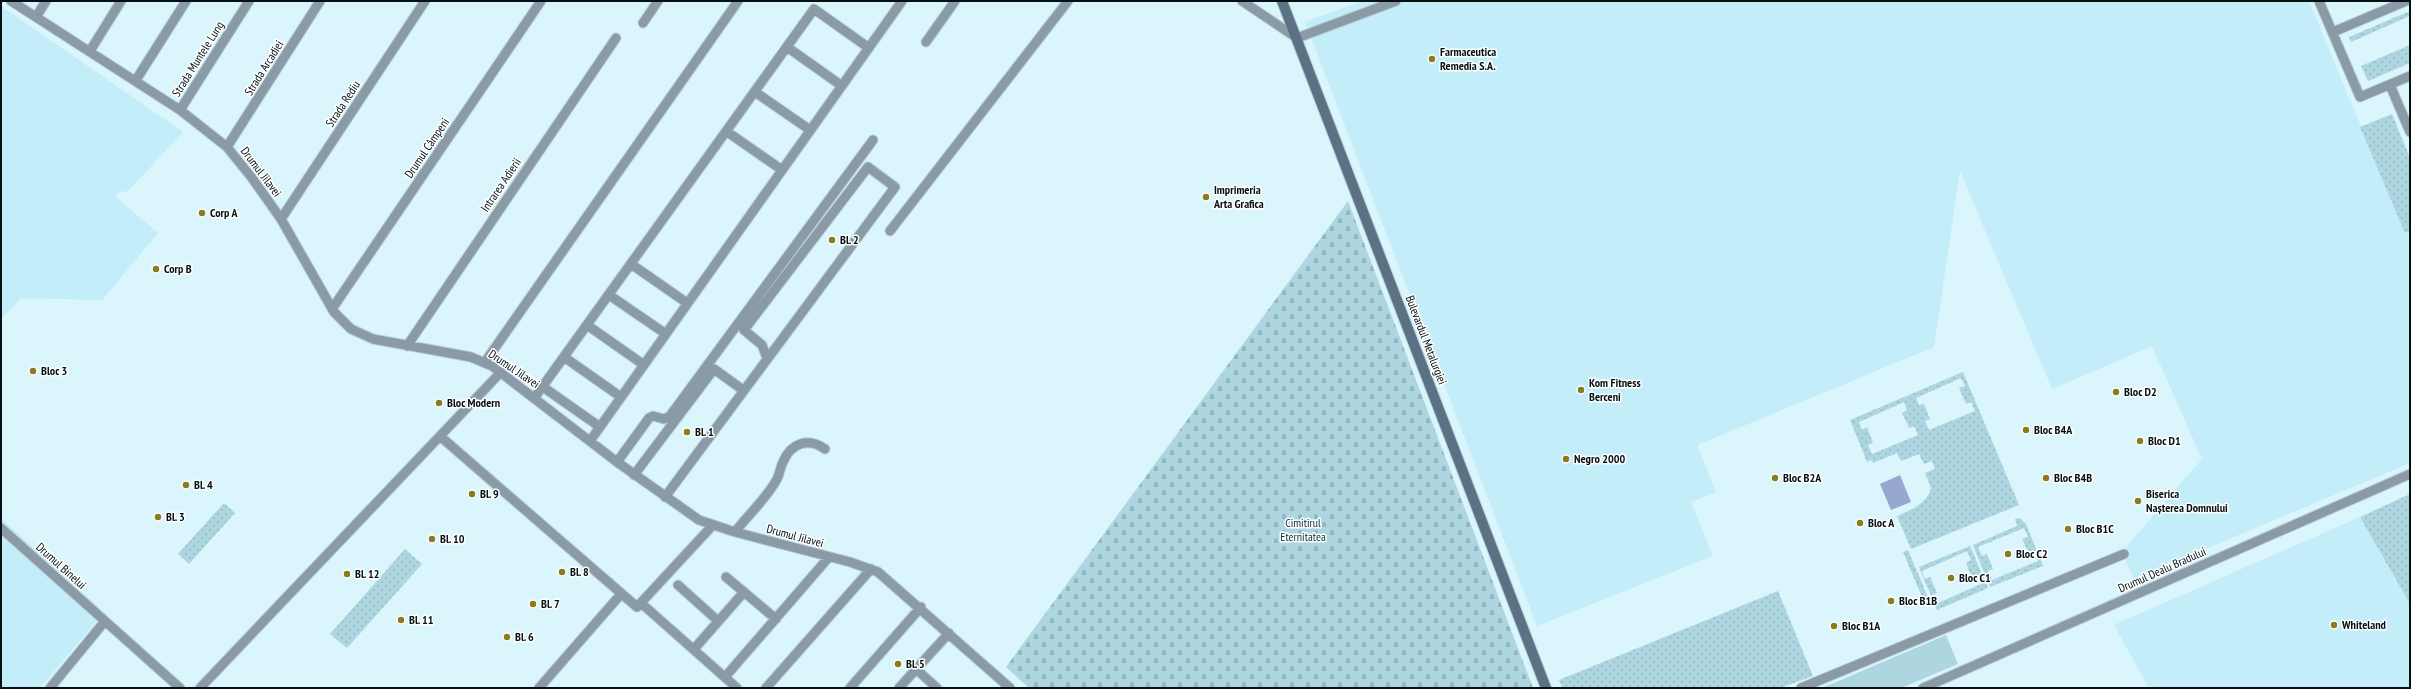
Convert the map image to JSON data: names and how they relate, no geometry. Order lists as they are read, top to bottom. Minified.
{"streets":{"main road":["Bulevardul Metalurgiei"],"street":["Strada Muntele Lung","Strada Arcadiei","Strada Rediu","Drumul Câmpeni","Drumul Jilavei","Intrarea Adierii","Drumul Binelui","Drumul Dealu Bradului"]},"crossings":[["Strada Muntele Lung","Drumul Jilavei"],["Strada Arcadiei","Drumul Jilavei"],["Strada Rediu","Drumul Jilavei"],["Drumul Câmpeni","Drumul Jilavei"],["Drumul Jilavei","Intrarea Adierii"]],"parks":["Cimitirul Eternitatea"],"places":["Farmaceutica Remedia S.A.","Imprimeria Arta Grafica","Corp A","Bl. 2","Corp B","Bloc 3","Kom Fitness Berceni","Bloc D2","Bloc Modern","Bloc B4A","Bl. 1","Bloc D1","Negro 2000","Bloc B2A","Bloc B4B","Bl. 4","Bl. 9","Biserica Nașterea Domnului","Bl. 3","Bloc A","Bloc B1C","Bl. 10","Bloc C2","Bl. 8","Bl. 12","Bloc C1","Bloc B1B","Bl. 7","Bl. 11","Whiteland","Bloc B1A","Bl. 6","Bl. 5"]}
